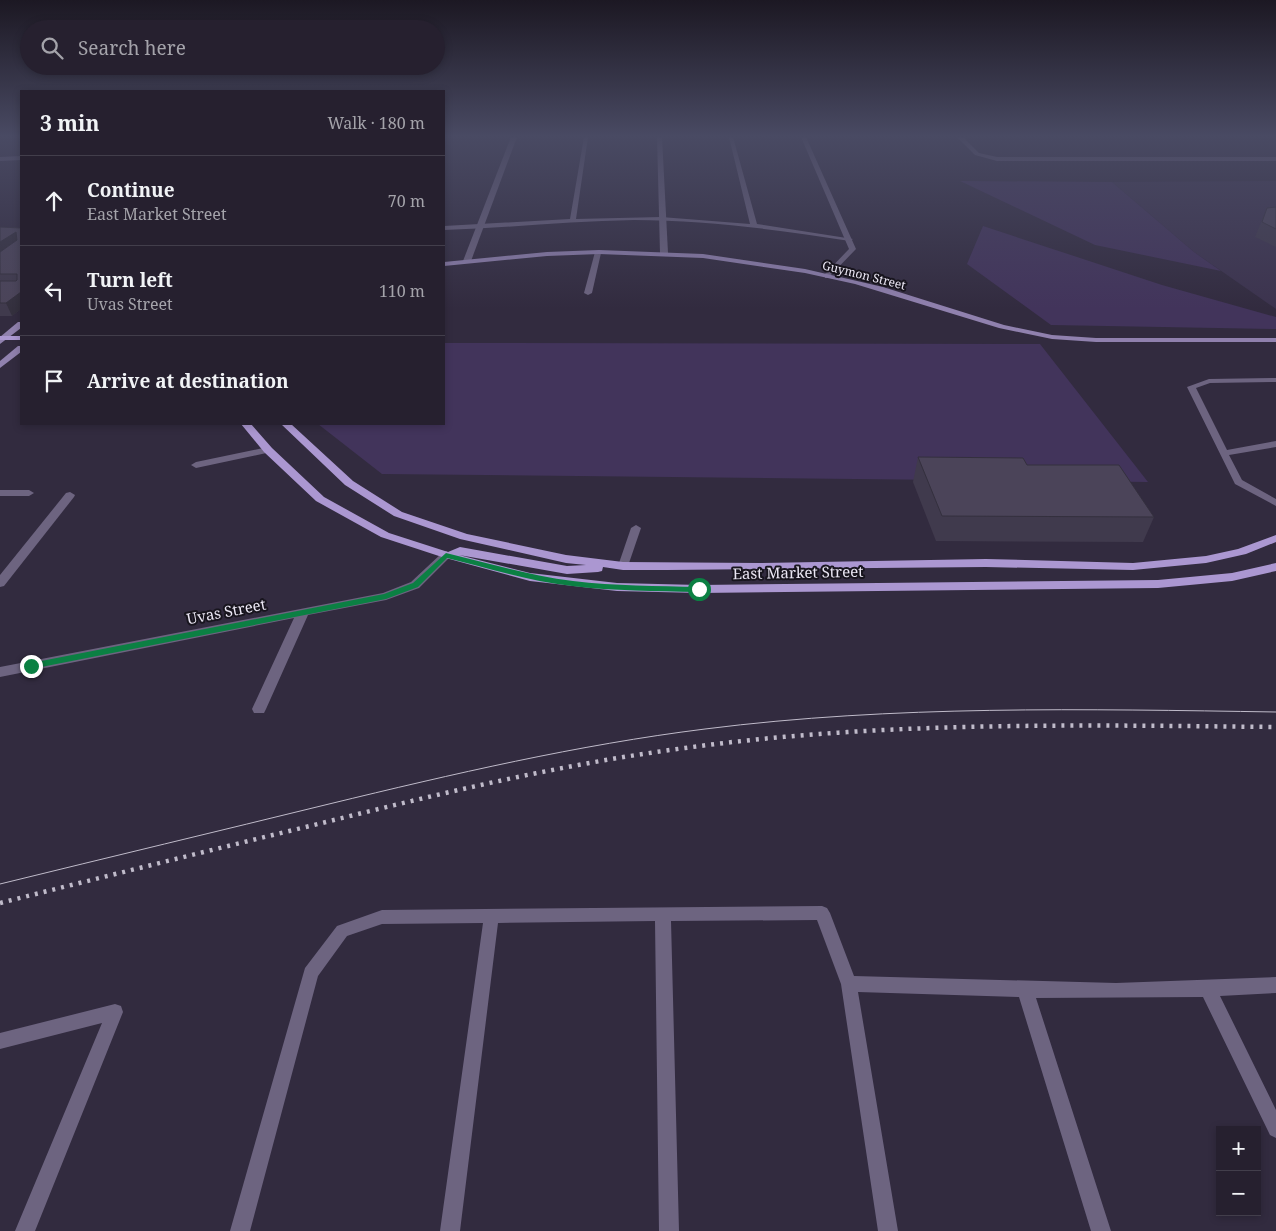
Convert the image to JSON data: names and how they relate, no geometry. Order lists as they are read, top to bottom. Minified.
{"streets":{"main road":["East Market Street"],"street":["Guymon Street","Uvas Street"]},"crossings":[["East Market Street","Uvas Street"]],"page":{"search":"Search here","heading":["3 min","Walk · 180 m"],"list":[["Continue","East Market Street","70 m"],["Turn left","Uvas Street","110 m"],"Arrive at destination"],"map_buttons":["+","−"]}}
